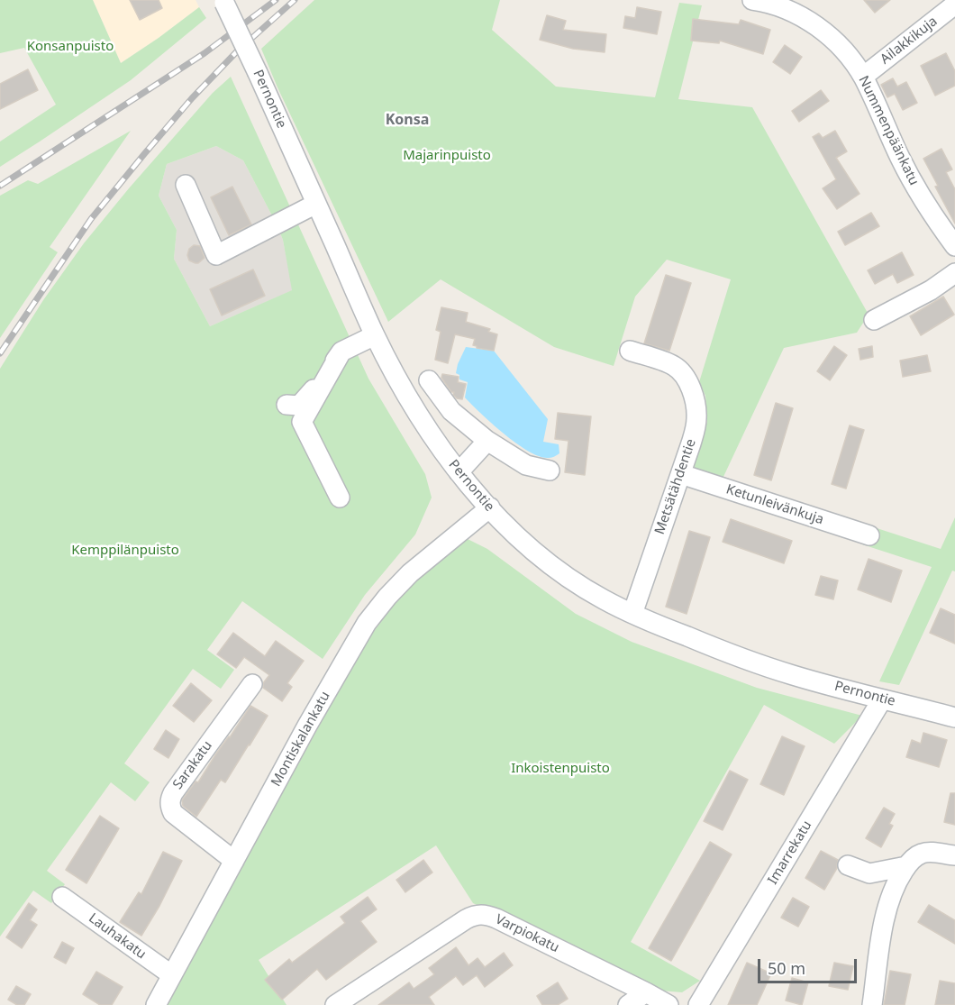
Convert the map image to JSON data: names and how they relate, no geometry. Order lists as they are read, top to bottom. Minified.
{"streets":{"street":["Ailakkikuja","Pernontie","Nummenpäänkatu","Metsätähdentie","Ketunleivänkuja","Montiskalankatu","Sarakatu","Imarrekatu","Varpiokatu","Lauhakatu"]},"crossings":[["Ailakkikuja","Nummenpäänkatu"],["Pernontie","Metsätähdentie"],["Pernontie","Montiskalankatu"],["Pernontie","Imarrekatu"],["Metsätähdentie","Ketunleivänkuja"],["Montiskalankatu","Sarakatu"],["Montiskalankatu","Lauhakatu"]],"districts":["Konsa"],"parks":["Konsanpuisto","Majarinpuisto","Kemppilänpuisto","Inkoistenpuisto"],"scale_bar":"50 m"}
